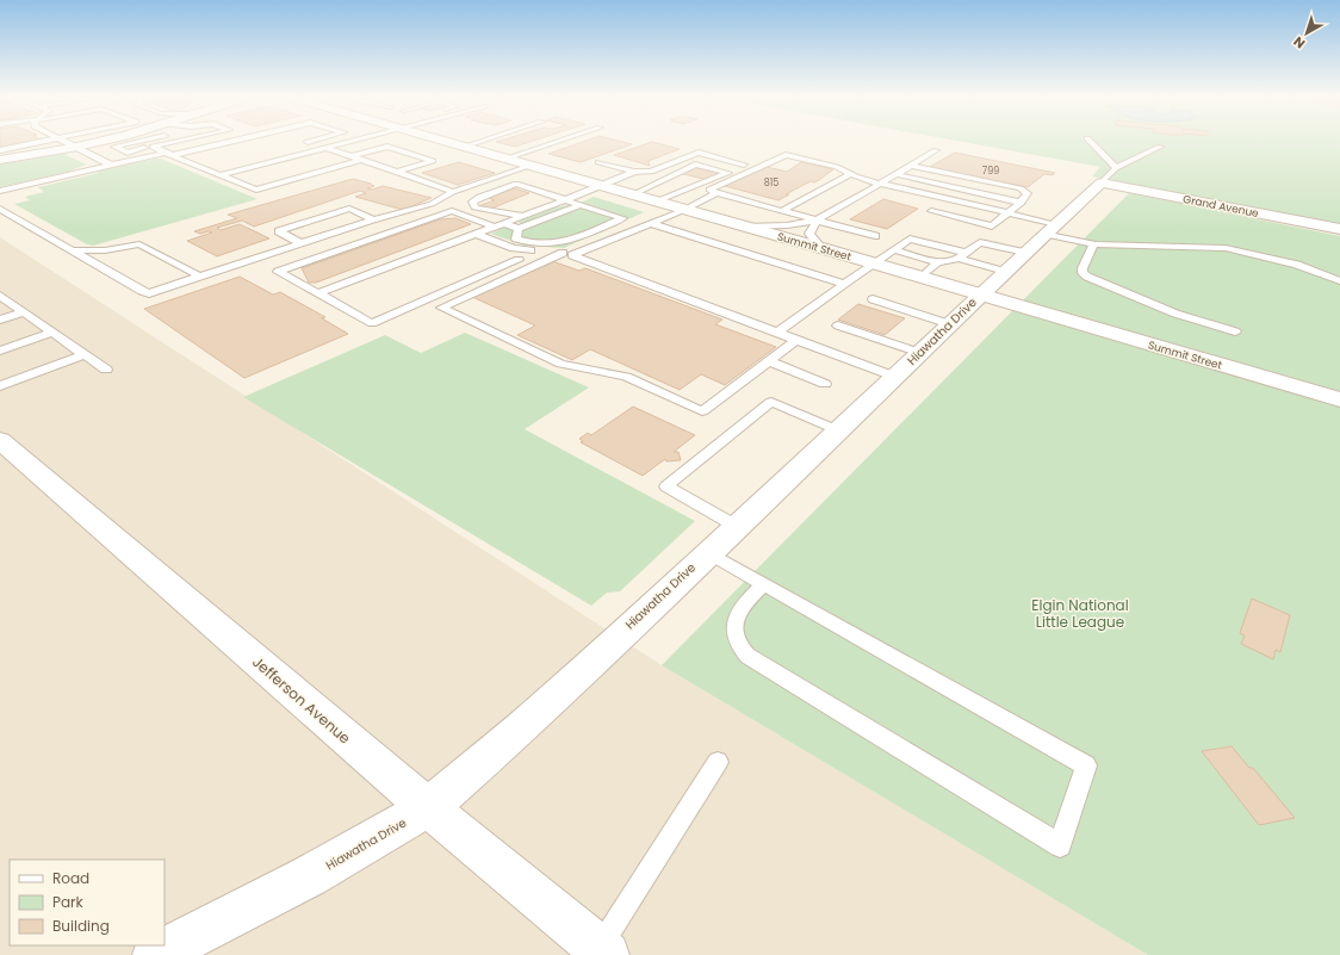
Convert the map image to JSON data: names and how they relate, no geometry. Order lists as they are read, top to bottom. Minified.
{"streets":{"street":["Grand Avenue","Summit Street","Hiawatha Drive","Jefferson Avenue"]},"crossings":[["Grand Avenue","Hiawatha Drive"],["Summit Street","Hiawatha Drive"],["Hiawatha Drive","Jefferson Avenue"]],"parks":["Elgin National Little League"],"house_numbers":["799","815"],"legend":["Road","Park","Building"],"north":"bottom left"}
